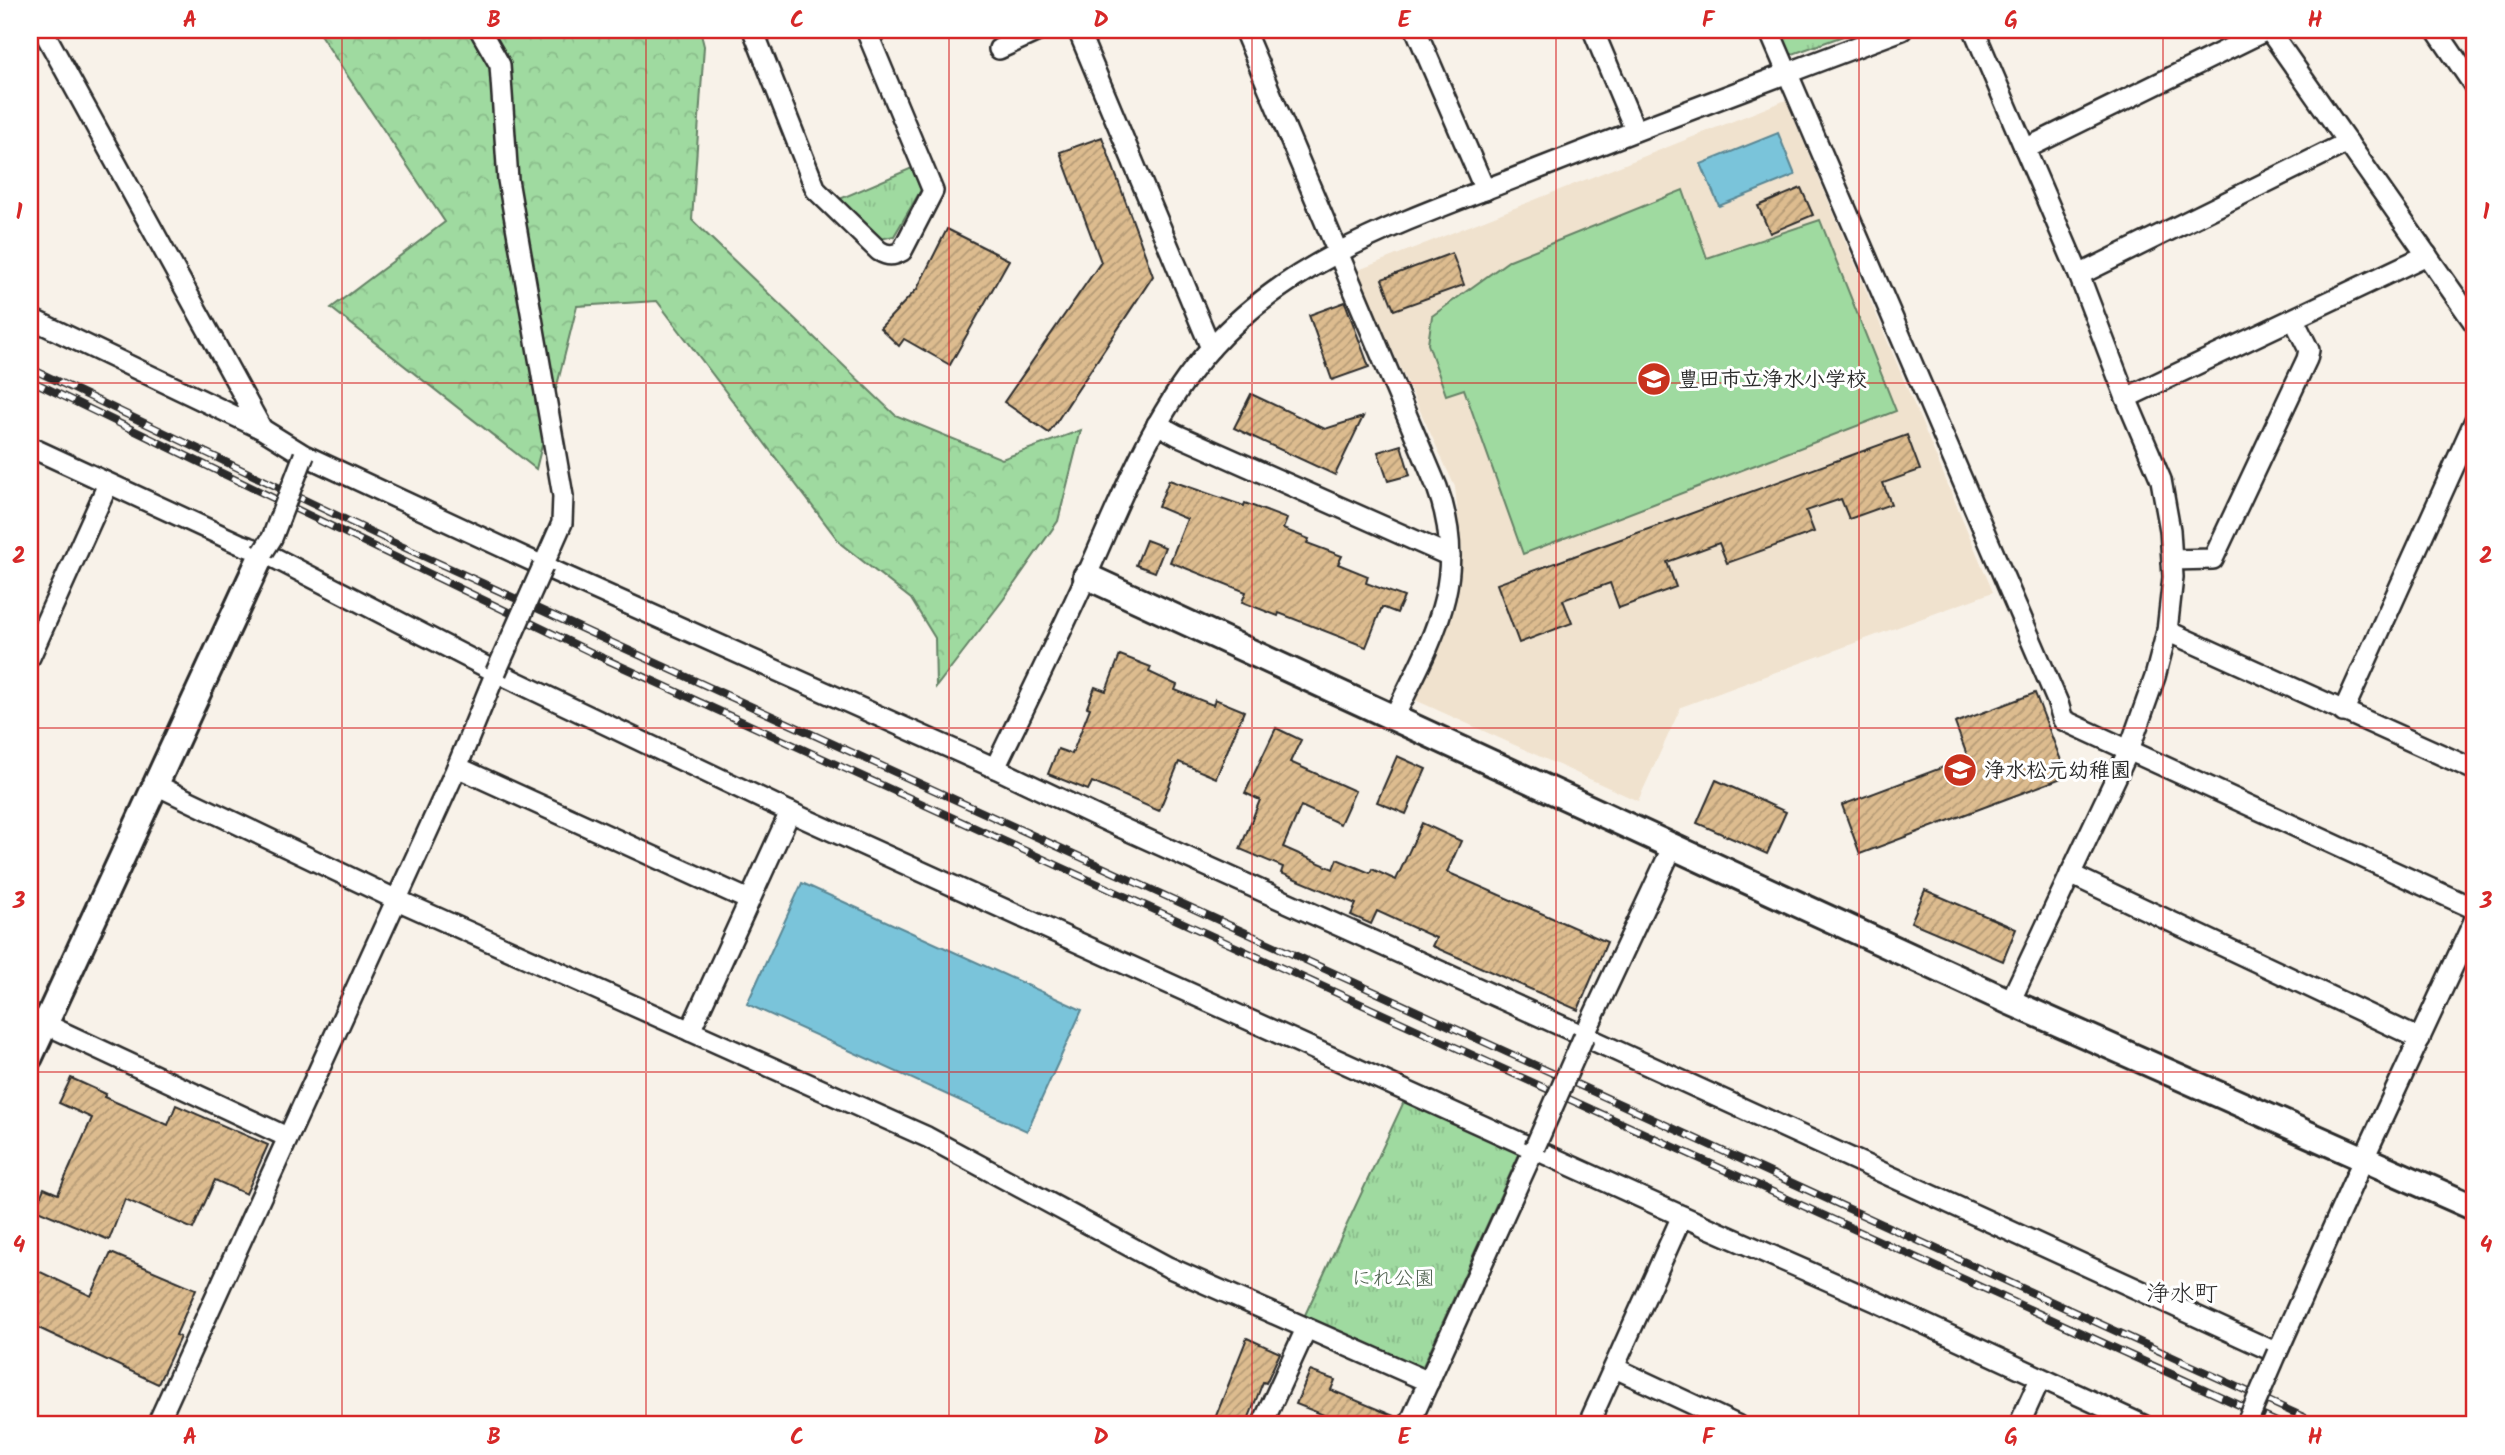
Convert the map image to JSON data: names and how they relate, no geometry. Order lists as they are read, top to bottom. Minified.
{"districts":["浄水町"],"parks":["にれ公園"],"places":{"school or university":["豊田市立浄水小学校","浄水松元幼稚園"]},"grid":{"columns":["A","B","C","D","E","F","G","H"],"rows":["1","2","3","4"]}}
